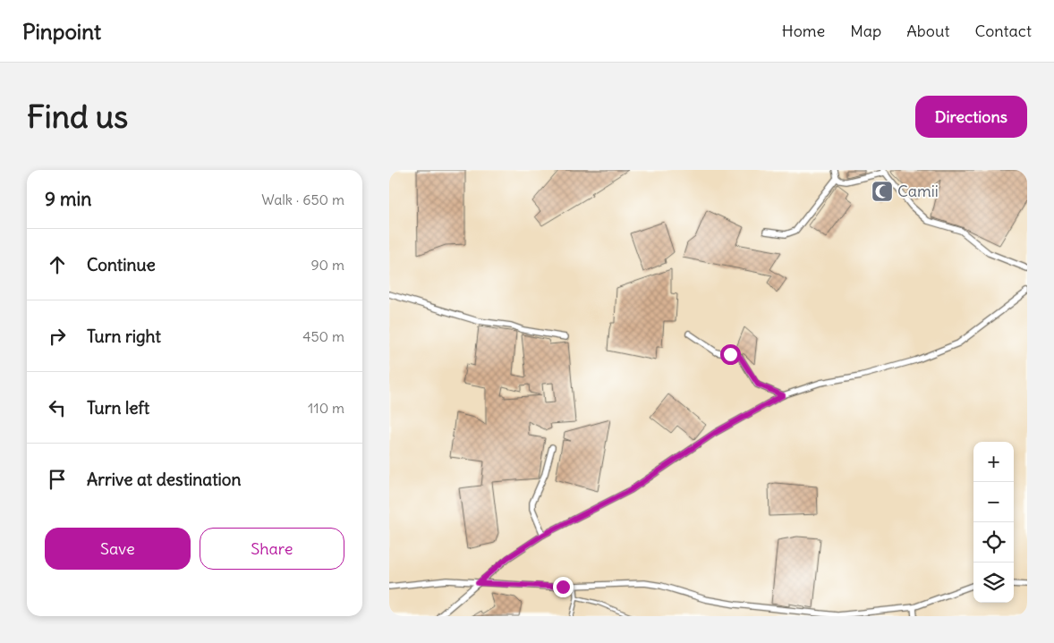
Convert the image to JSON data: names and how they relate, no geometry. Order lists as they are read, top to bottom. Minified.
{"places":{"mosque":["Camii"]},"page":{"header":"Pinpoint","nav":["Home","Map","About","Contact"],"buttons":["Directions",["Save","Share"]],"title":"Find us","heading":["9 min","Walk · 650 m"],"list":[["Continue","90 m"],["Turn right","450 m"],["Turn left","110 m"],"Arrive at destination"],"map_buttons":["+","−"]}}
